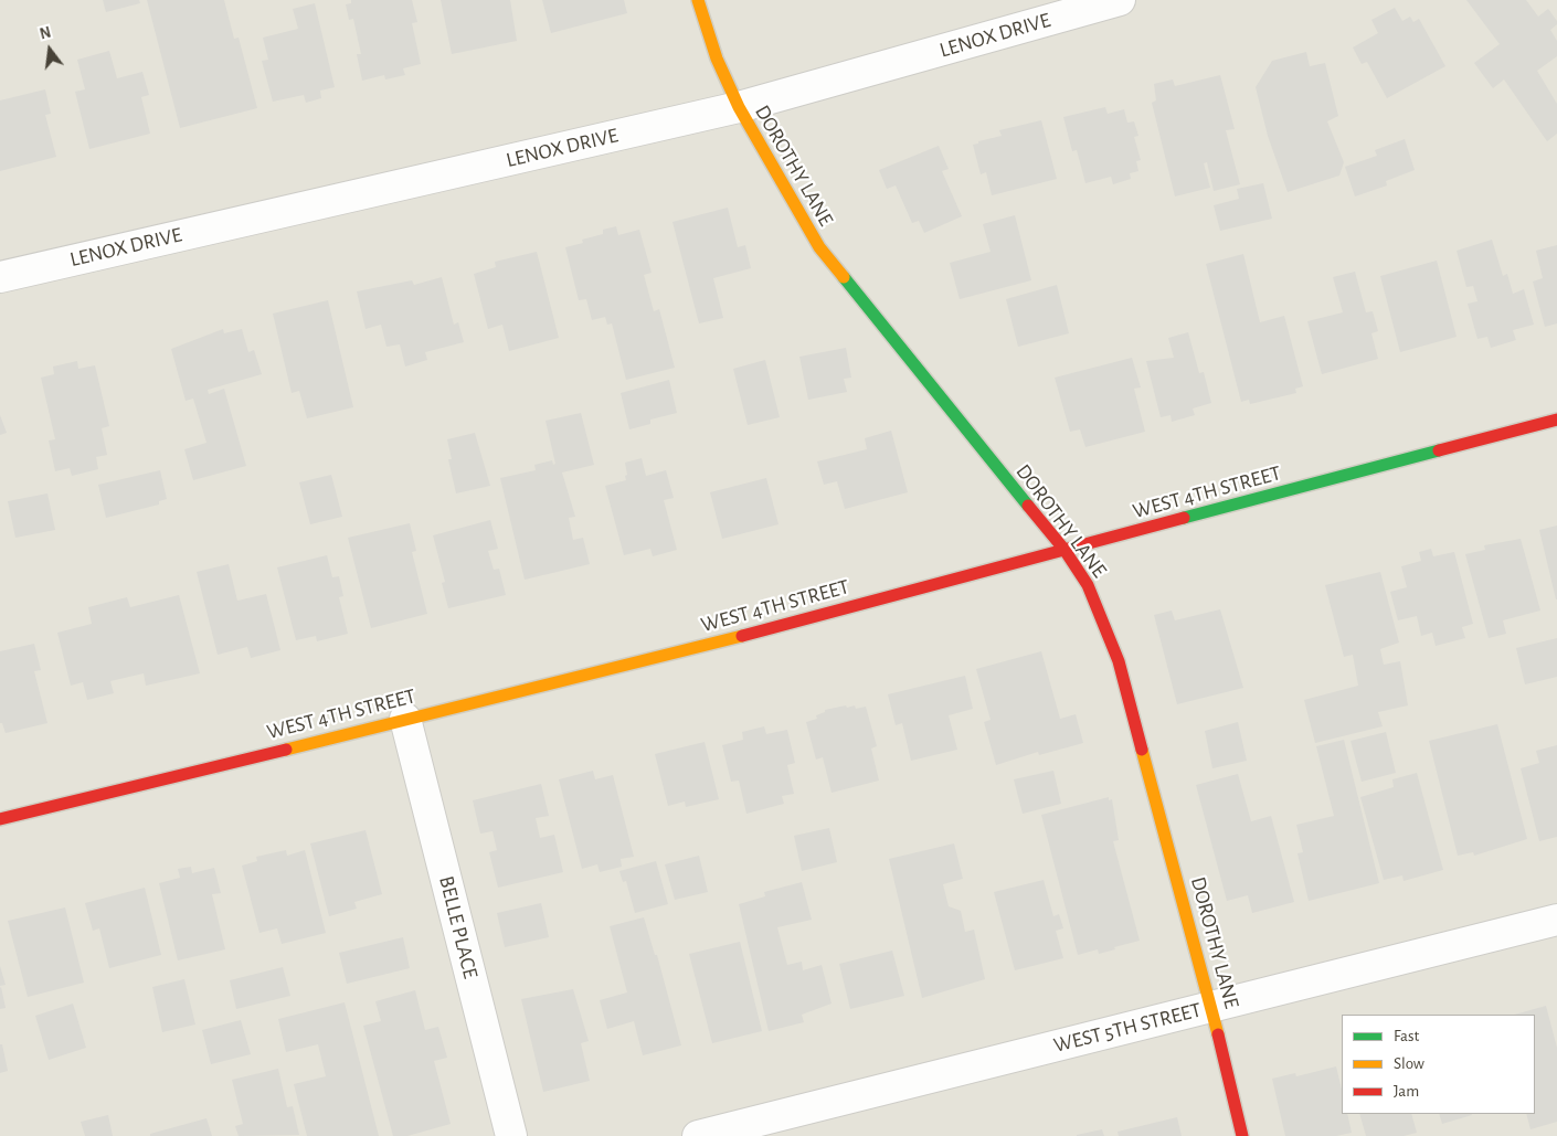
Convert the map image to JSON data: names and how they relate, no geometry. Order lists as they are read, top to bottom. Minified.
{"streets":{"street":["LENOX DRIVE","DOROTHY LANE","WEST 4TH STREET","BELLE PLACE","WEST 5TH STREET"]},"crossings":[["LENOX DRIVE","DOROTHY LANE"],["DOROTHY LANE","WEST 4TH STREET"],["DOROTHY LANE","WEST 5TH STREET"],["WEST 4TH STREET","BELLE PLACE"]],"legend":["Fast","Slow","Jam"],"north":"top"}
